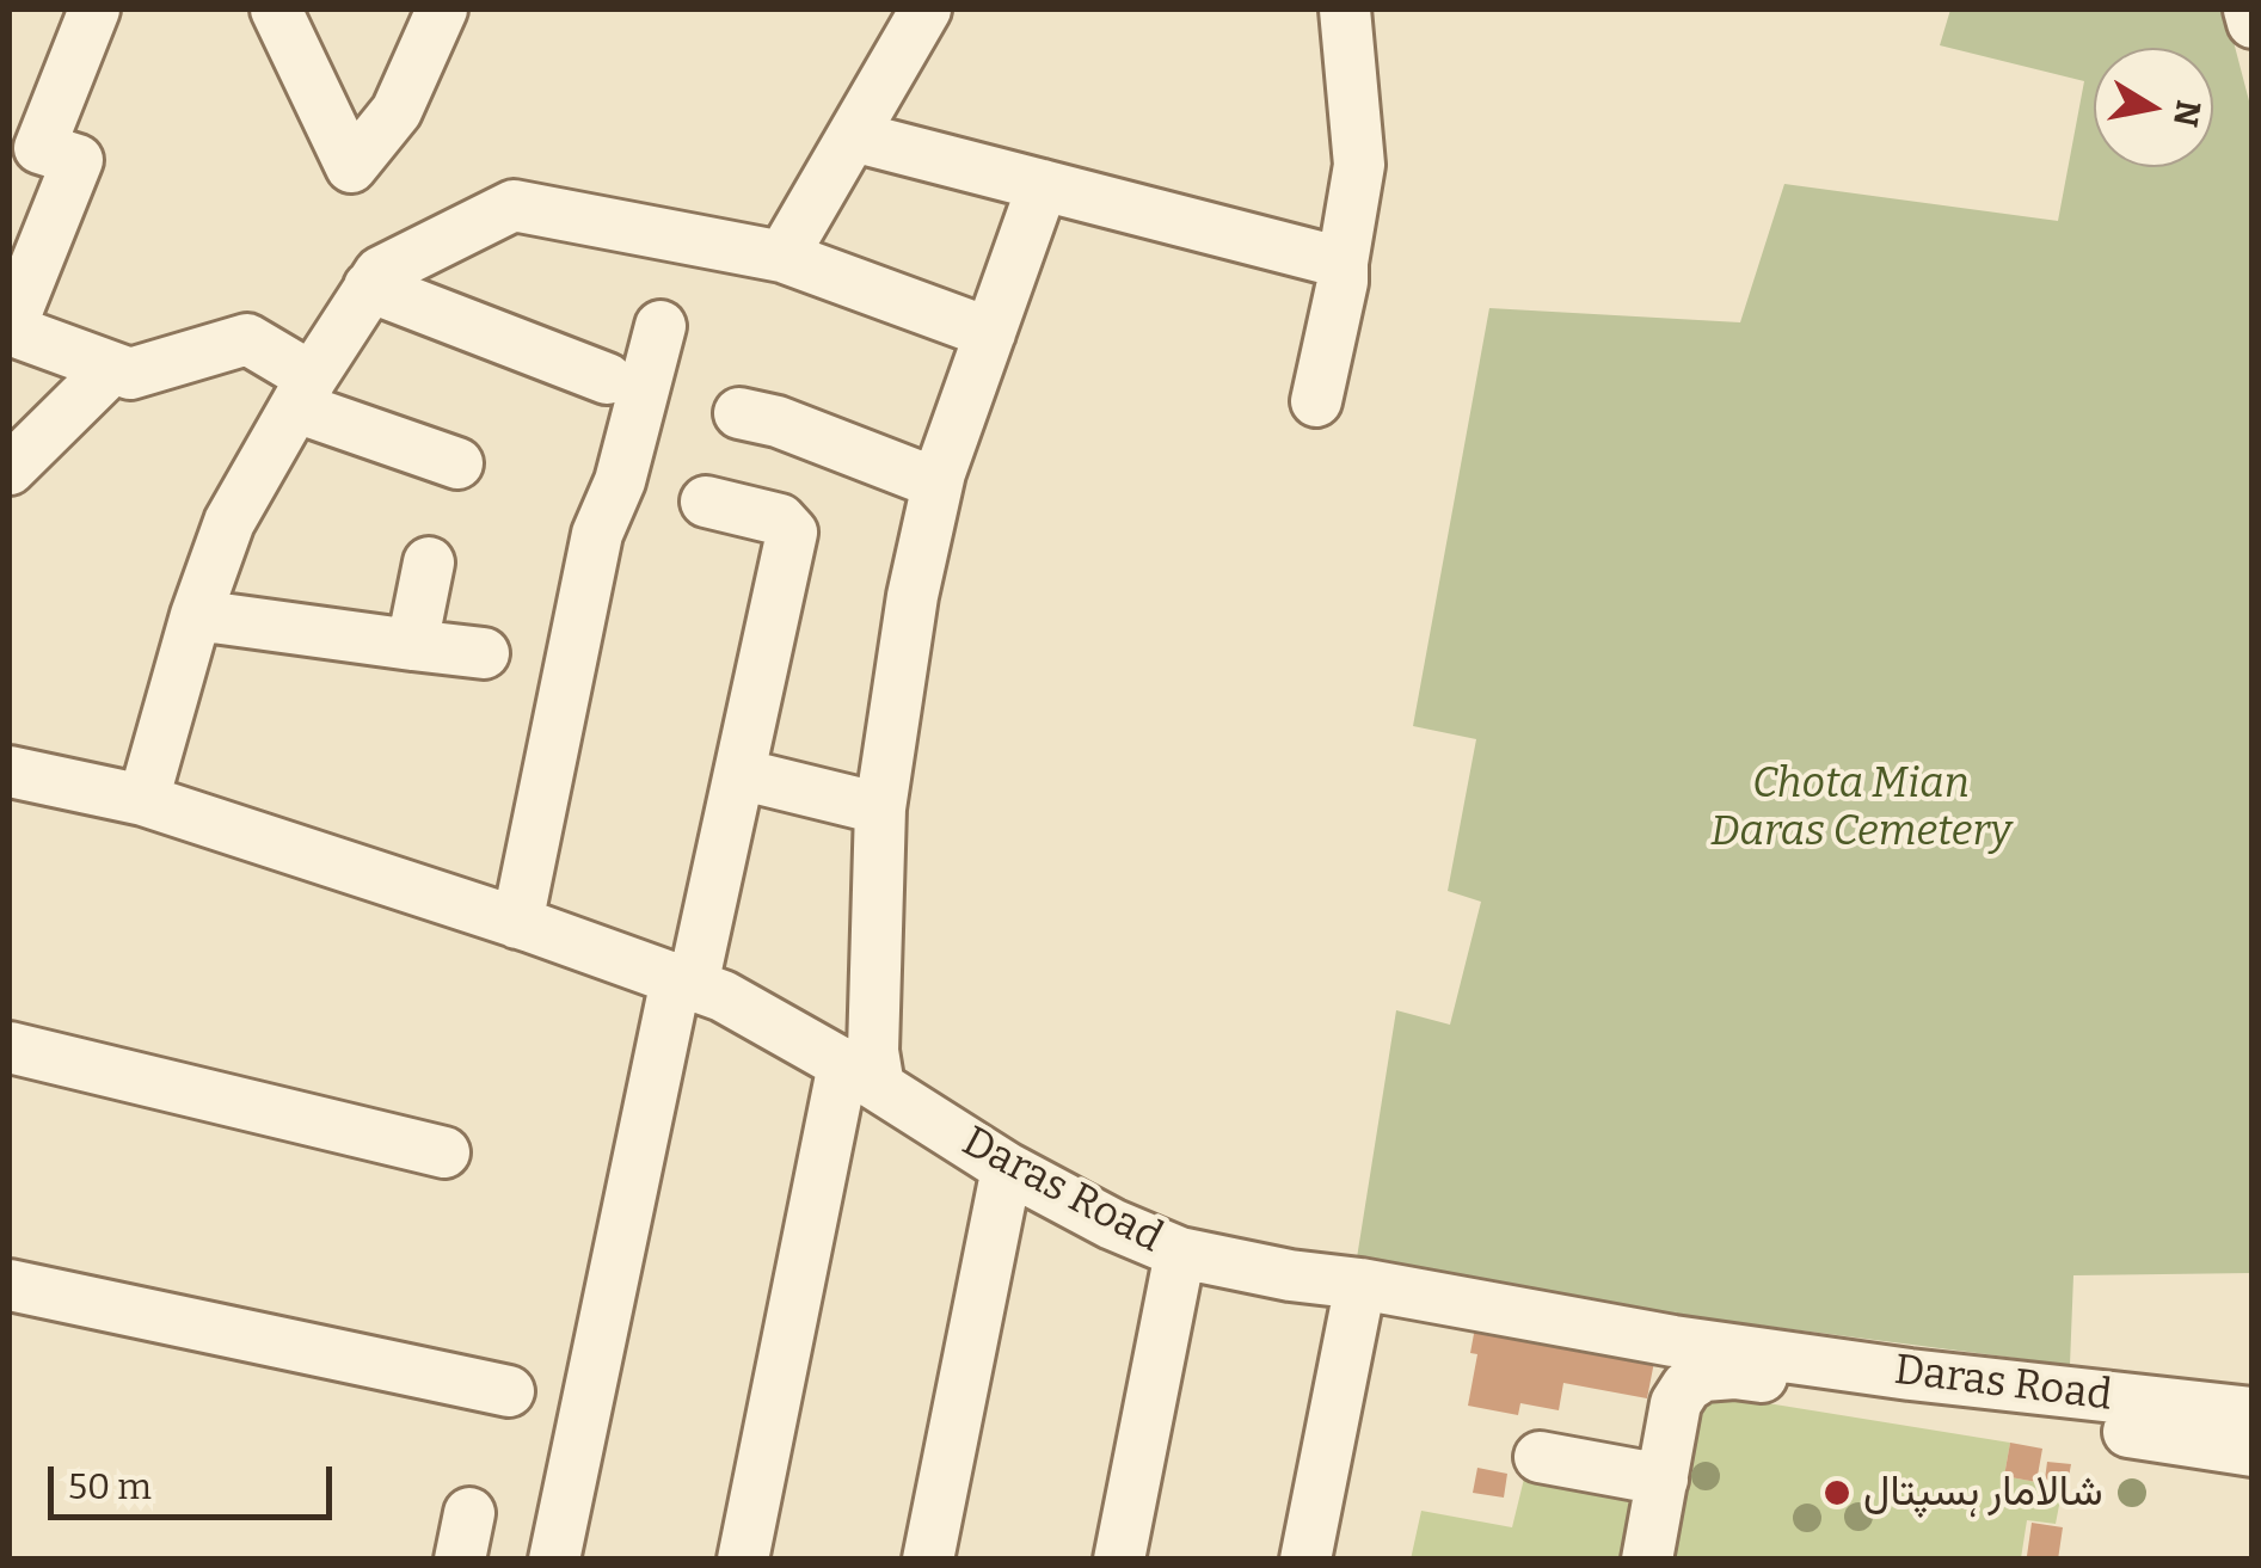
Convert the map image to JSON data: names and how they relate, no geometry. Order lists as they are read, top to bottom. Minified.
{"streets":{"street":["Daras Road"]},"parks":["Chota Mian Daras Cemetery"],"places":["شالامار ہسپتال"],"scale_bar":"50 m","north":"right"}
